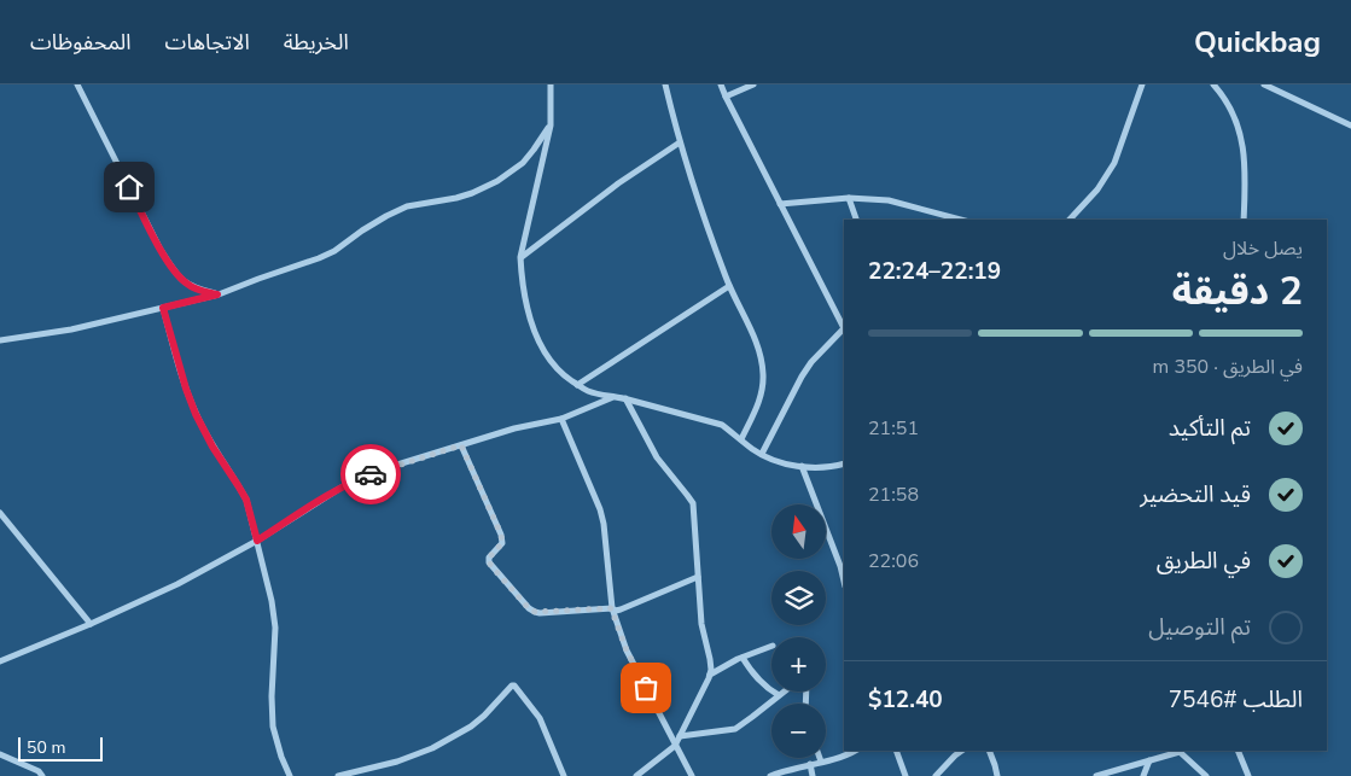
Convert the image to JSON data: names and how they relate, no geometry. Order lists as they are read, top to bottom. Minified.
{"scale_bar":"50 m","north":"top","page":{"header":"Quickbag","nav":["الخريطة","الاتجاهات","المحفوظات"],"heading":["2 دقيقة","يصل خلال","22:19–22:24"],"panel":["الطلب #7546","$12.40"],"bar":"في الطريق · 350 m","list":[["تم التأكيد","21:51"],["قيد التحضير","21:58"],["في الطريق","22:06"],"تم التوصيل"],"map_buttons":["+","−"],"scale":"50 m"}}
